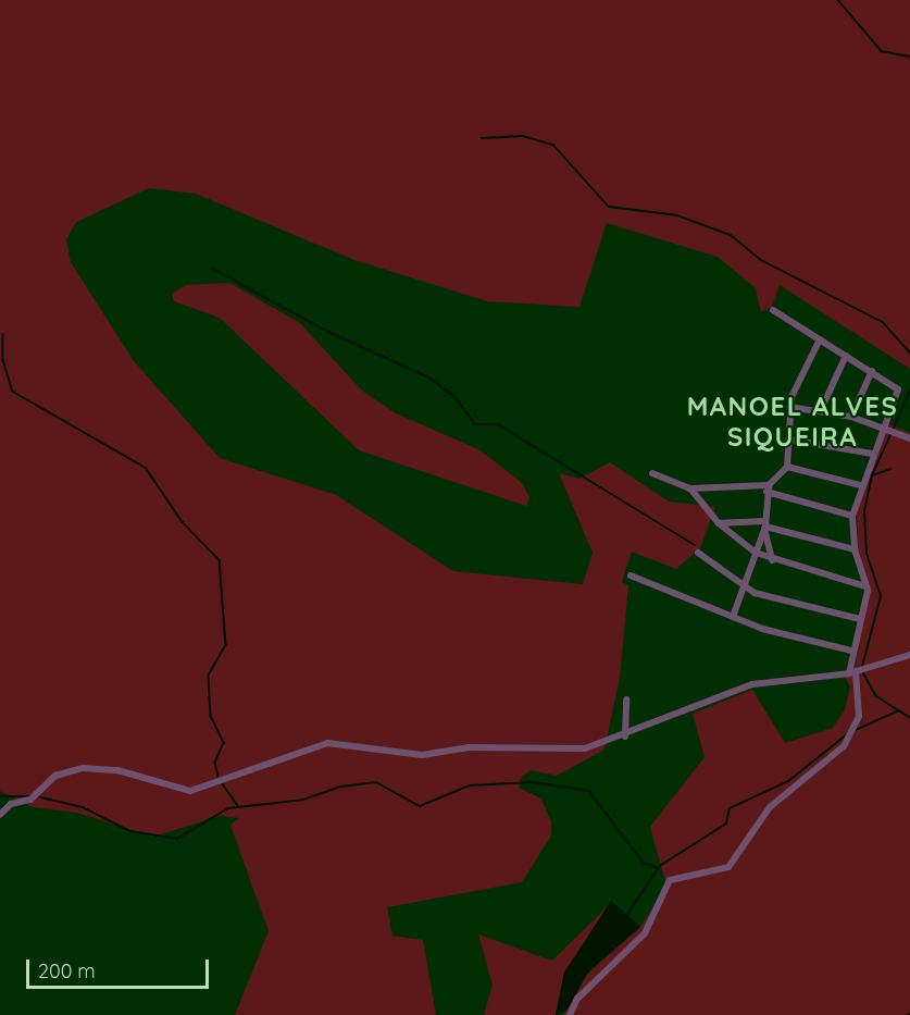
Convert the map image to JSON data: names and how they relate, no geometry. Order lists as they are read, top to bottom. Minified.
{"districts":["MANOEL ALVES SIQUEIRA"],"scale_bar":"200 m"}
